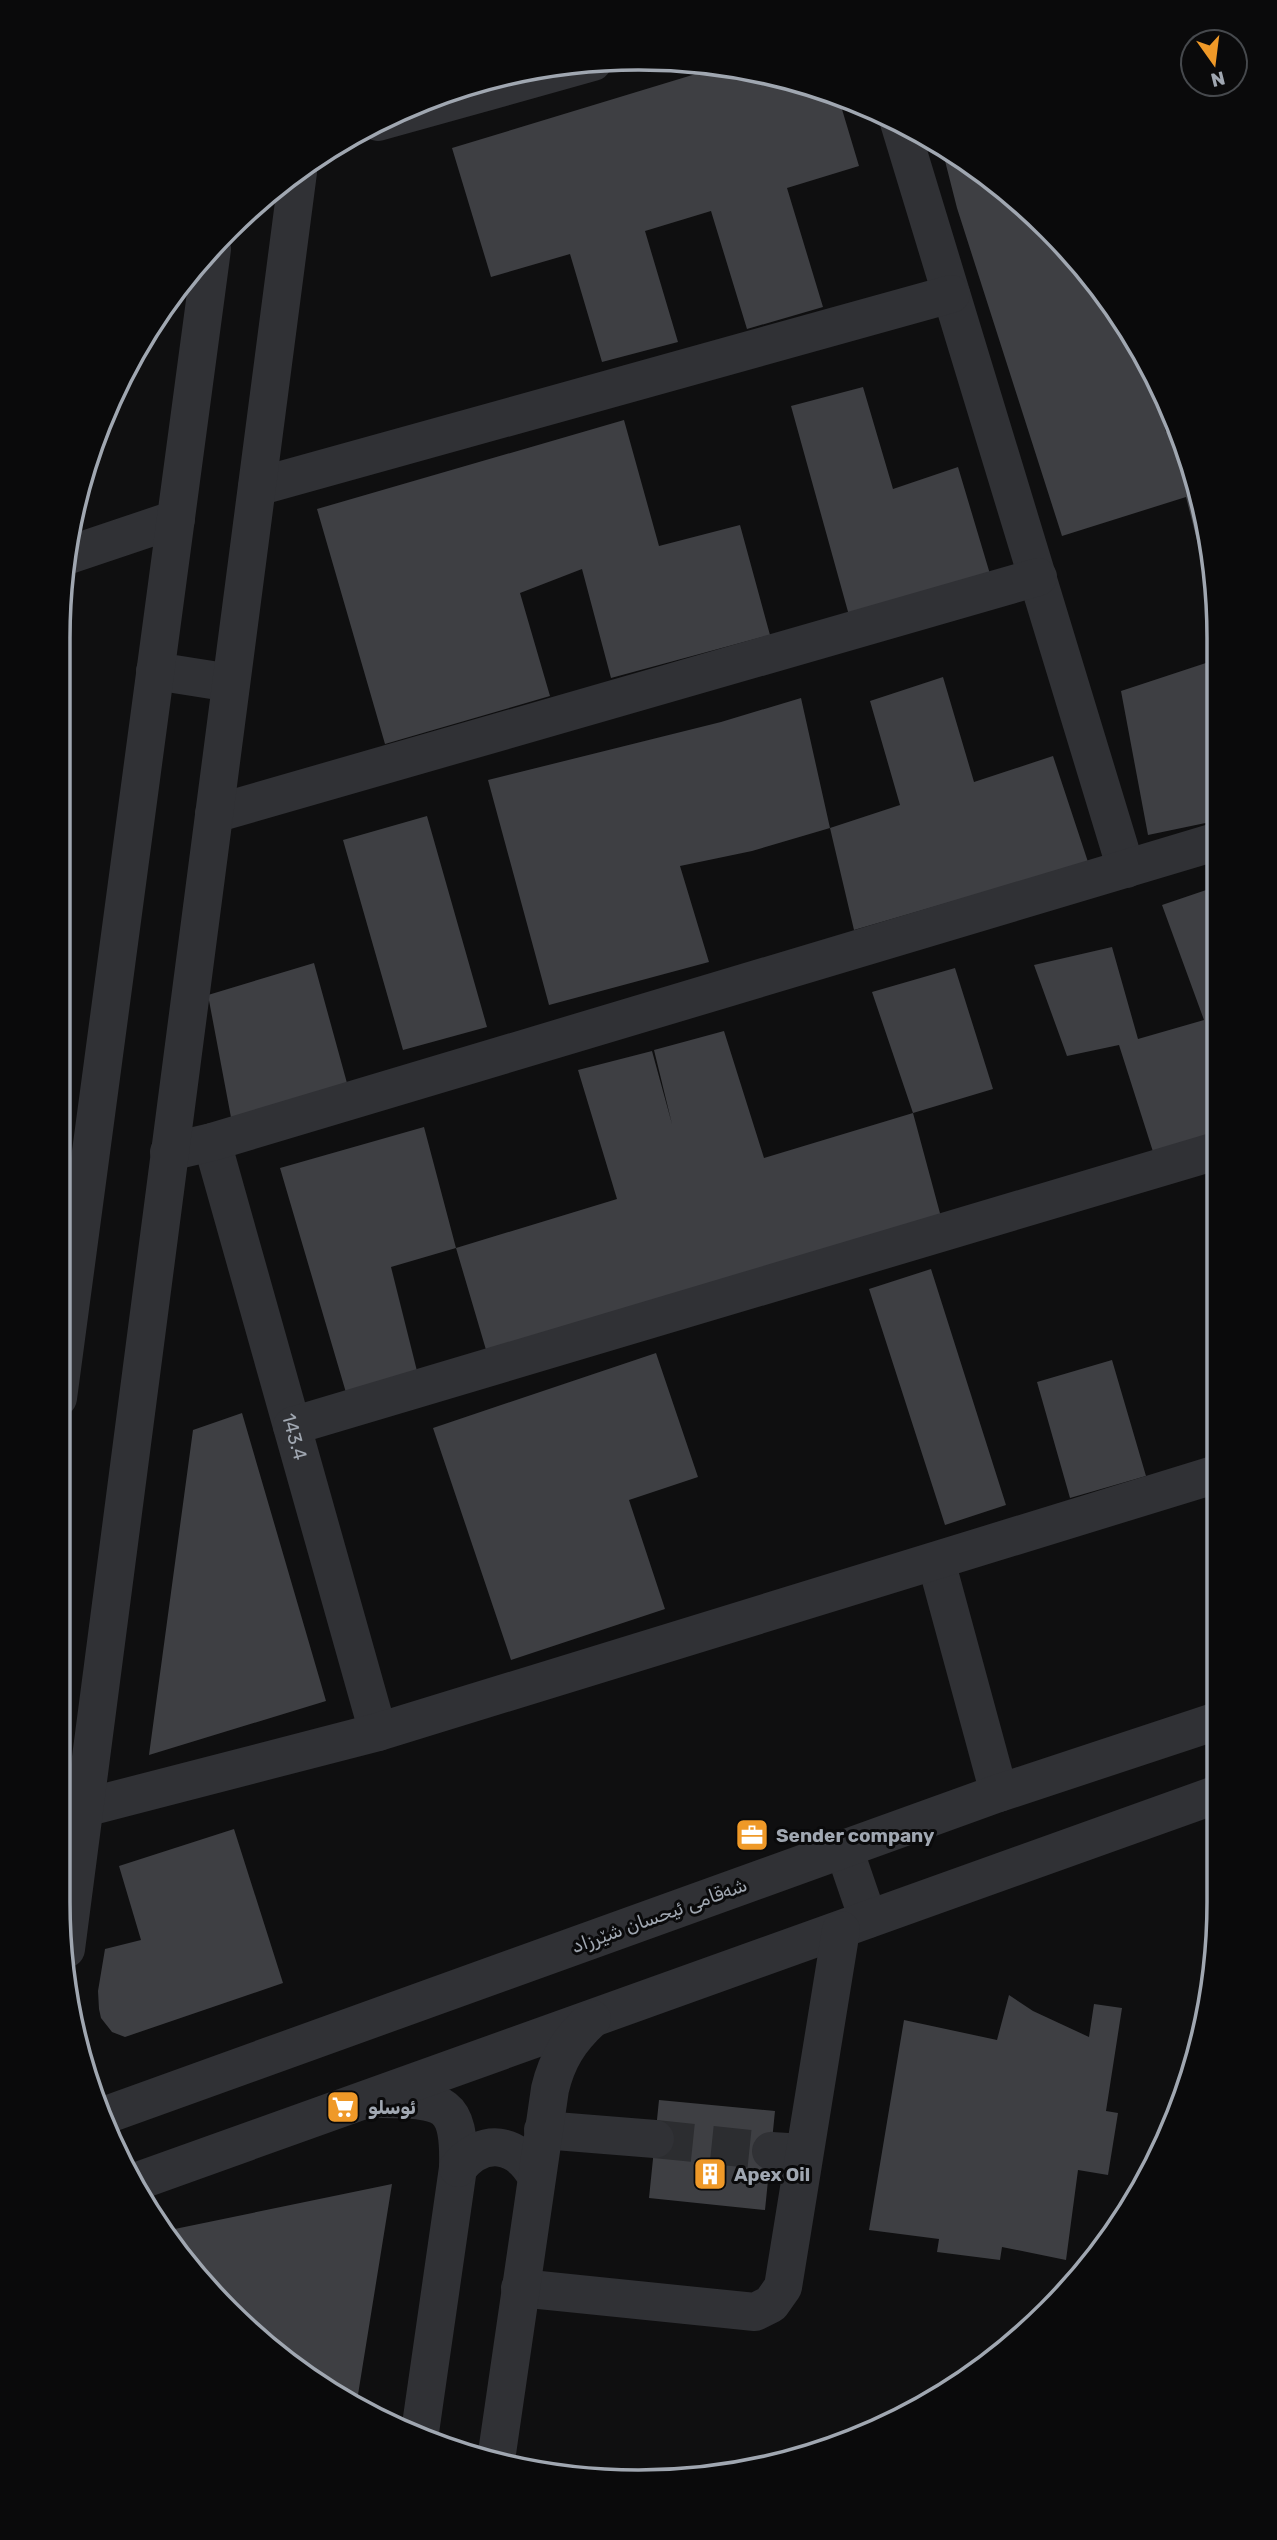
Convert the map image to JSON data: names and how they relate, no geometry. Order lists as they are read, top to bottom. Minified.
{"streets":{"street":["143.4","شەقامی ئیحسان شێرزاد"]},"places":{"office":["Sender company"],"supermarket":["ئوسلو"],"building":["Apex Oil"]},"north":"bottom"}
